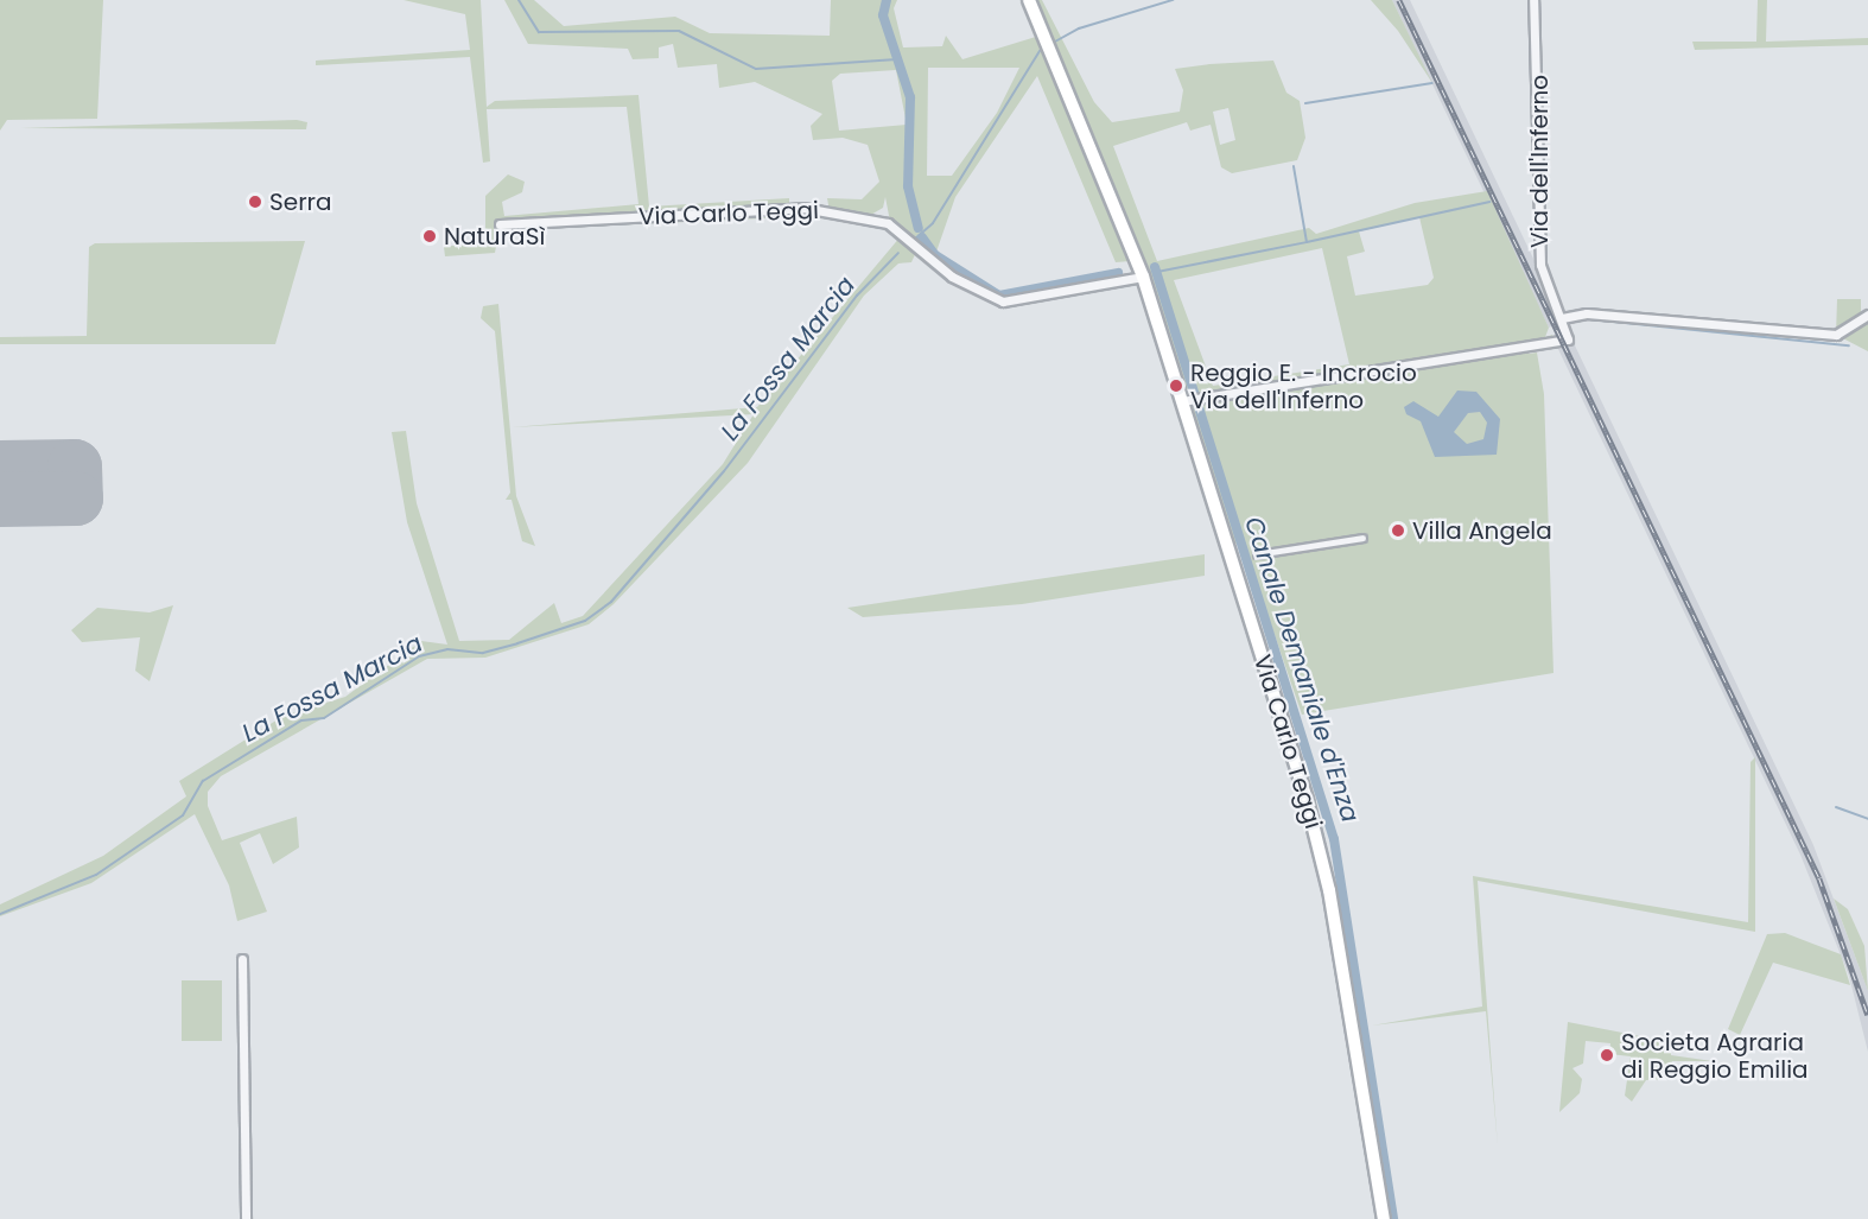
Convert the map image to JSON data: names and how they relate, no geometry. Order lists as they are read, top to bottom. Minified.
{"streets":{"main road":["Via Carlo Teggi"],"street":["Via dell'Inferno"]},"water":["La Fossa Marcia","Canale Demaniale d'Enza"],"places":["Serra","NaturaSì","Reggio E. - Incrocio Via dell'Inferno","Villa Angela","Societa Agraria di Reggio Emilia"]}
